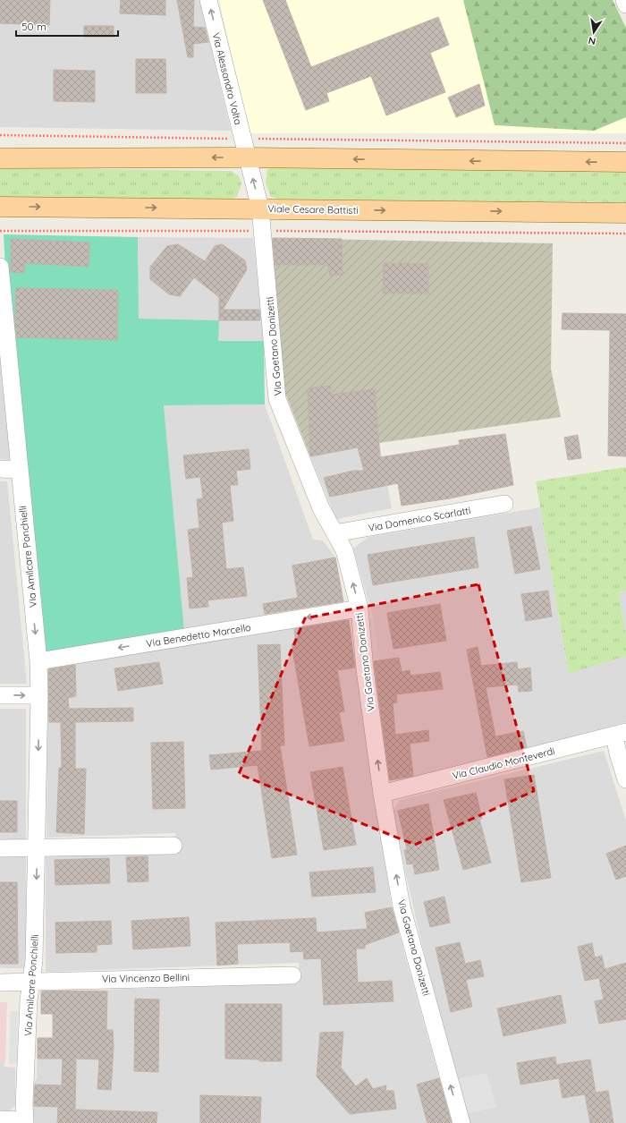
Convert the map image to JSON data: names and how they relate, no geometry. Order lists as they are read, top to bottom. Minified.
{"streets":{"main road":["Viale Cesare Battisti"],"street":["Via Alessandro Volta","Via Gaetano Donizetti","Via Domenico Scarlatti","Via Amilcare Ponchielli","Via Benedetto Marcello","Via Claudio Monteverdi","Via Vincenzo Bellini"]},"crossings":[["Via Alessandro Volta","Viale Cesare Battisti"],["Via Alessandro Volta","Via Gaetano Donizetti"],["Viale Cesare Battisti","Via Gaetano Donizetti"],["Via Gaetano Donizetti","Via Domenico Scarlatti"],["Via Gaetano Donizetti","Via Benedetto Marcello"],["Via Gaetano Donizetti","Via Claudio Monteverdi"],["Via Amilcare Ponchielli","Via Benedetto Marcello"],["Via Amilcare Ponchielli","Via Vincenzo Bellini"]],"one_way":["Via Alessandro Volta","Via Gaetano Donizetti","Via Amilcare Ponchielli","Via Benedetto Marcello"],"scale_bar":"50 m","north":"bottom"}
